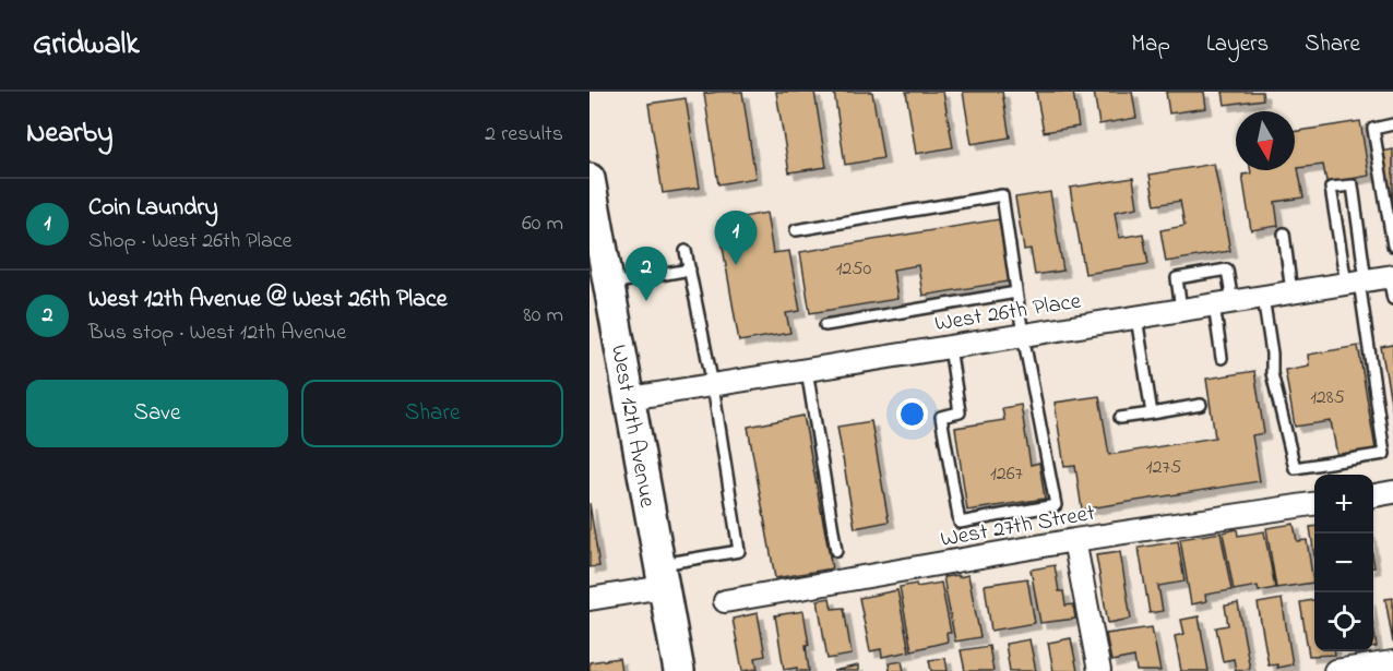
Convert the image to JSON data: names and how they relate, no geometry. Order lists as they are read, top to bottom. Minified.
{"streets":{"main road":["West 12th Avenue"],"street":["West 26th Place","West 27th Street"]},"crossings":[["West 26th Place","West 12th Avenue"]],"house_numbers":["1250","1285","1275","1267"],"north":"bottom","page":{"header":"Gridwalk","nav":["Map","Layers","Share"],"heading":["Nearby","2 results"],"list":[{"mark":"1","name":"Coin Laundry","note":"Shop · West 26th Place","value":"60 m"},{"mark":"2","name":"West 12th Avenue @ West 26th Place","note":"Bus stop · West 12th Avenue","value":"80 m"}],"pins":["1","2"],"buttons":["Save","Share"],"map_buttons":["+","−"]}}
